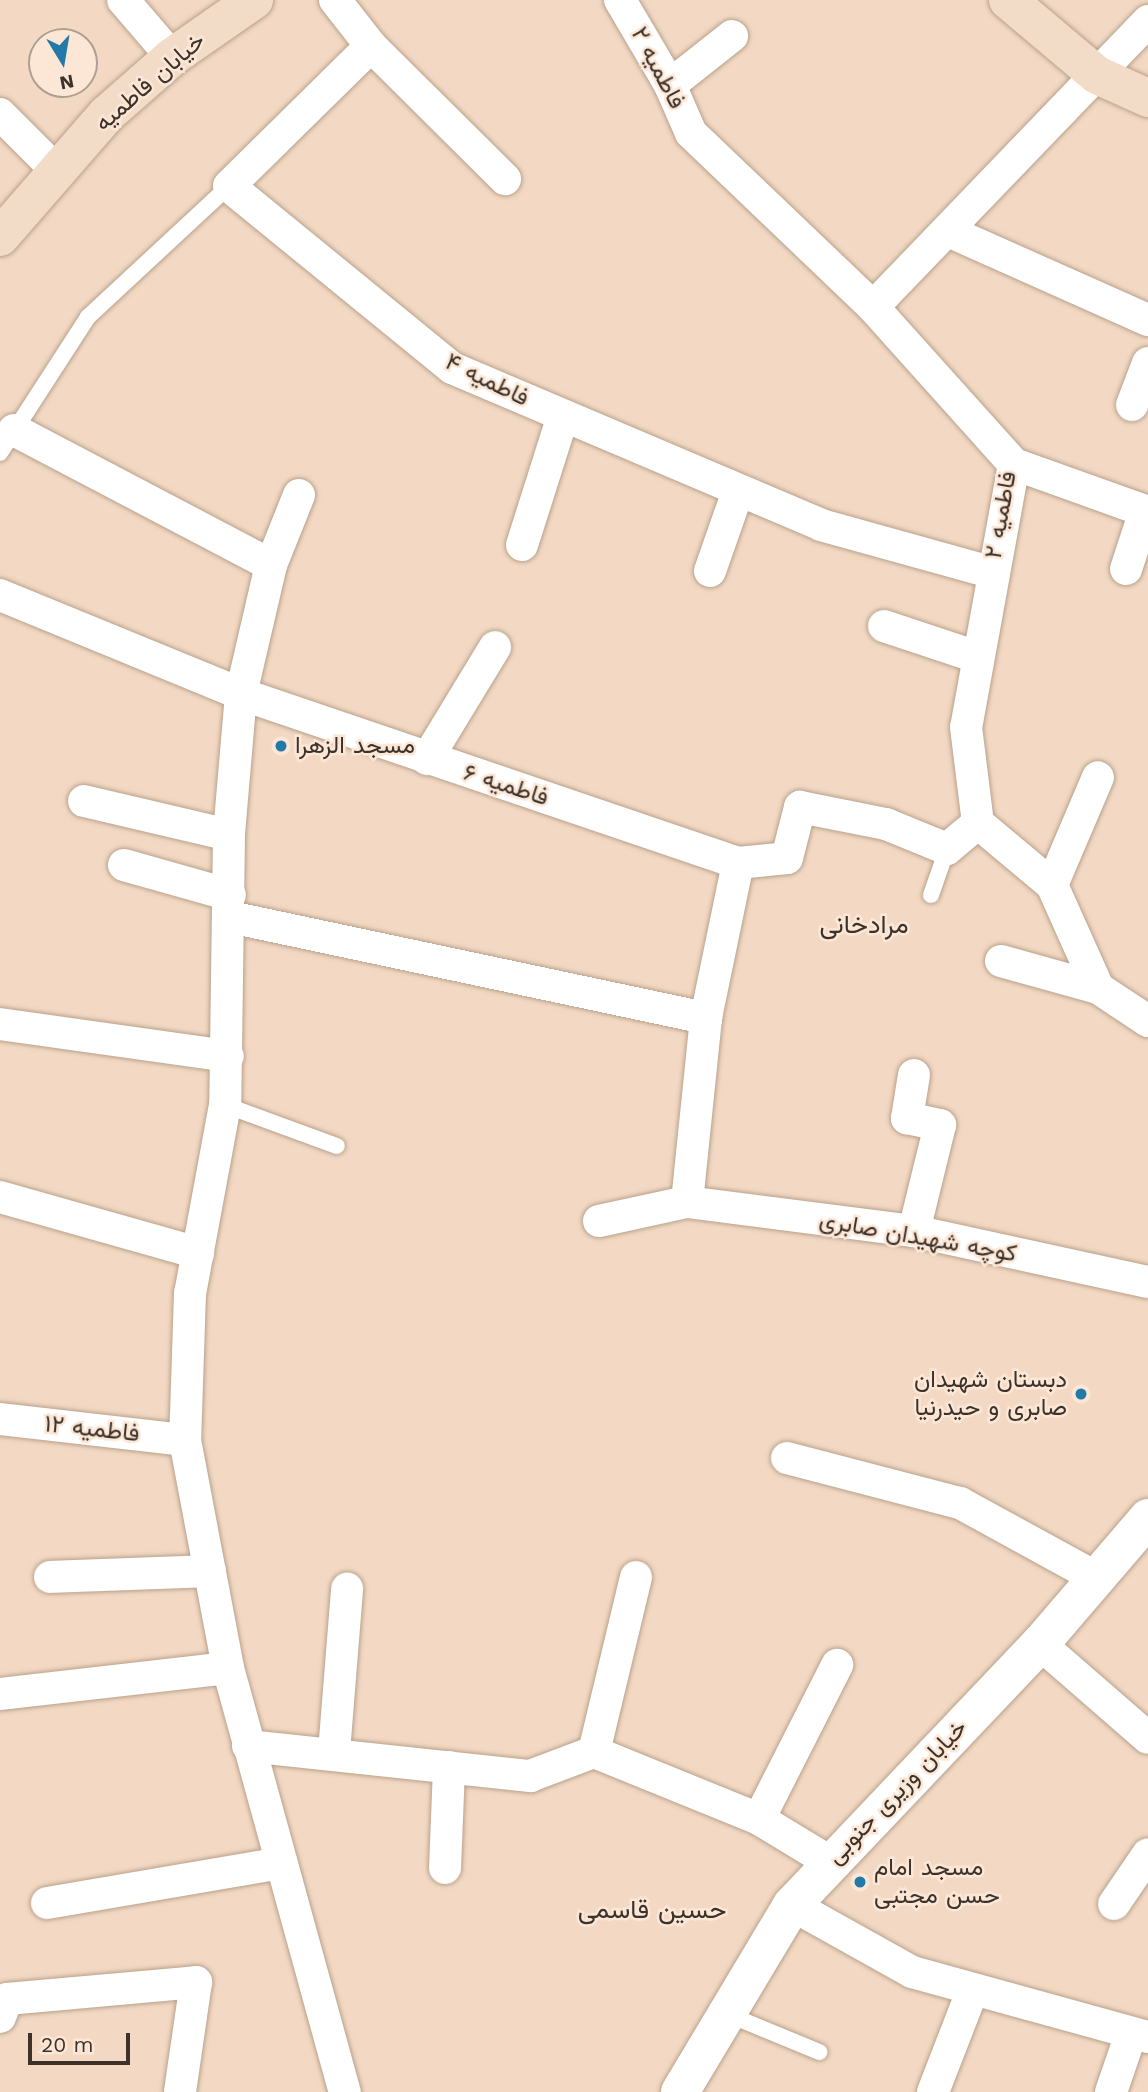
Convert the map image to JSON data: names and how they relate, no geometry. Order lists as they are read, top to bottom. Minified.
{"streets":{"main road":["خیابان فاطمیه"],"street":["فاطمیه ۲","فاطمیه ۴","فاطمیه ۶","کوچه شهیدان صابری","فاطمیه ۱۲","خیابان وزیری جنوبی"]},"crossings":[["فاطمیه ۲","فاطمیه ۴"]],"districts":["مرادخانی","حسین قاسمی"],"places":["مسجد الزهرا","دبستان شهیدان صابری و حیدرنیا","مسجد امام حسن مجتبی"],"scale_bar":"20 m","north":"bottom"}
